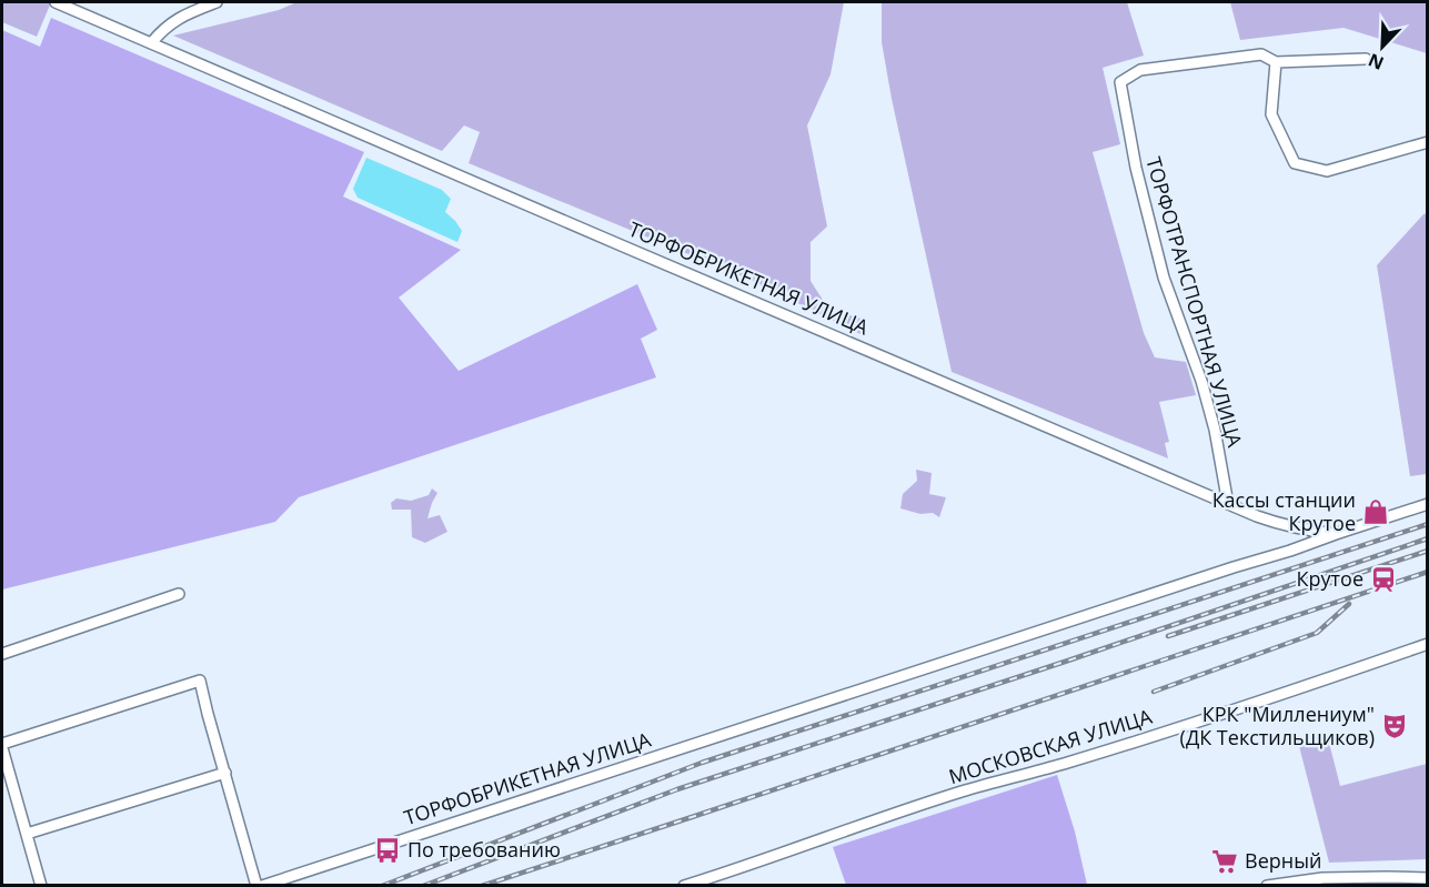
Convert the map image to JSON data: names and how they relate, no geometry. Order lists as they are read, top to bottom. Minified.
{"streets":{"street":["ТОРФОБРИКЕТНАЯ УЛИЦА","ТОРФОТРАНСПОРТНАЯ УЛИЦА","МОСКОВСКАЯ УЛИЦА"]},"crossings":[["ТОРФОБРИКЕТНАЯ УЛИЦА","ТОРФОТРАНСПОРТНАЯ УЛИЦА"]],"places":{"shop":["Кассы станции Крутое"],"station":["Крутое"],"theatre":["КРК \"Миллениум\" (ДК Текстильщиков)"],"bus stop":["По требованию"],"supermarket":["Верный"]},"north":"bottom left"}
